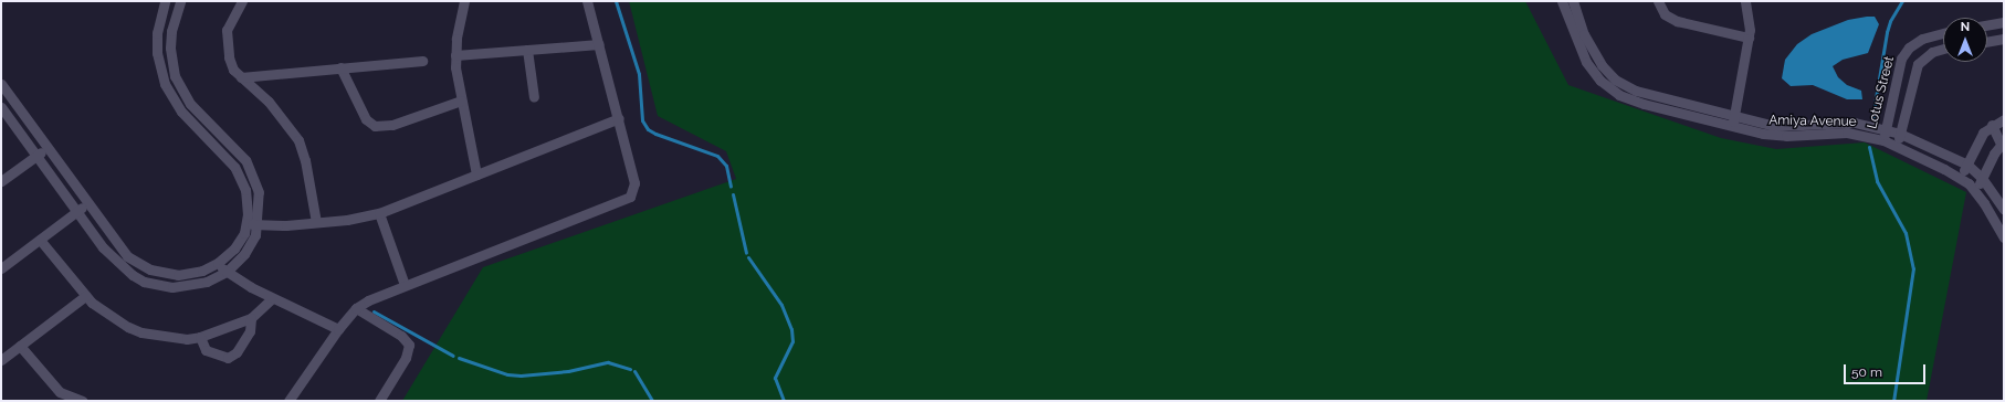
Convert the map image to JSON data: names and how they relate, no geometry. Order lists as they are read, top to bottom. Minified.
{"streets":{"street":["Lotus Street","Amiya Avenue"]},"crossings":[["Lotus Street","Amiya Avenue"]],"scale_bar":"50 m","north":"top"}
